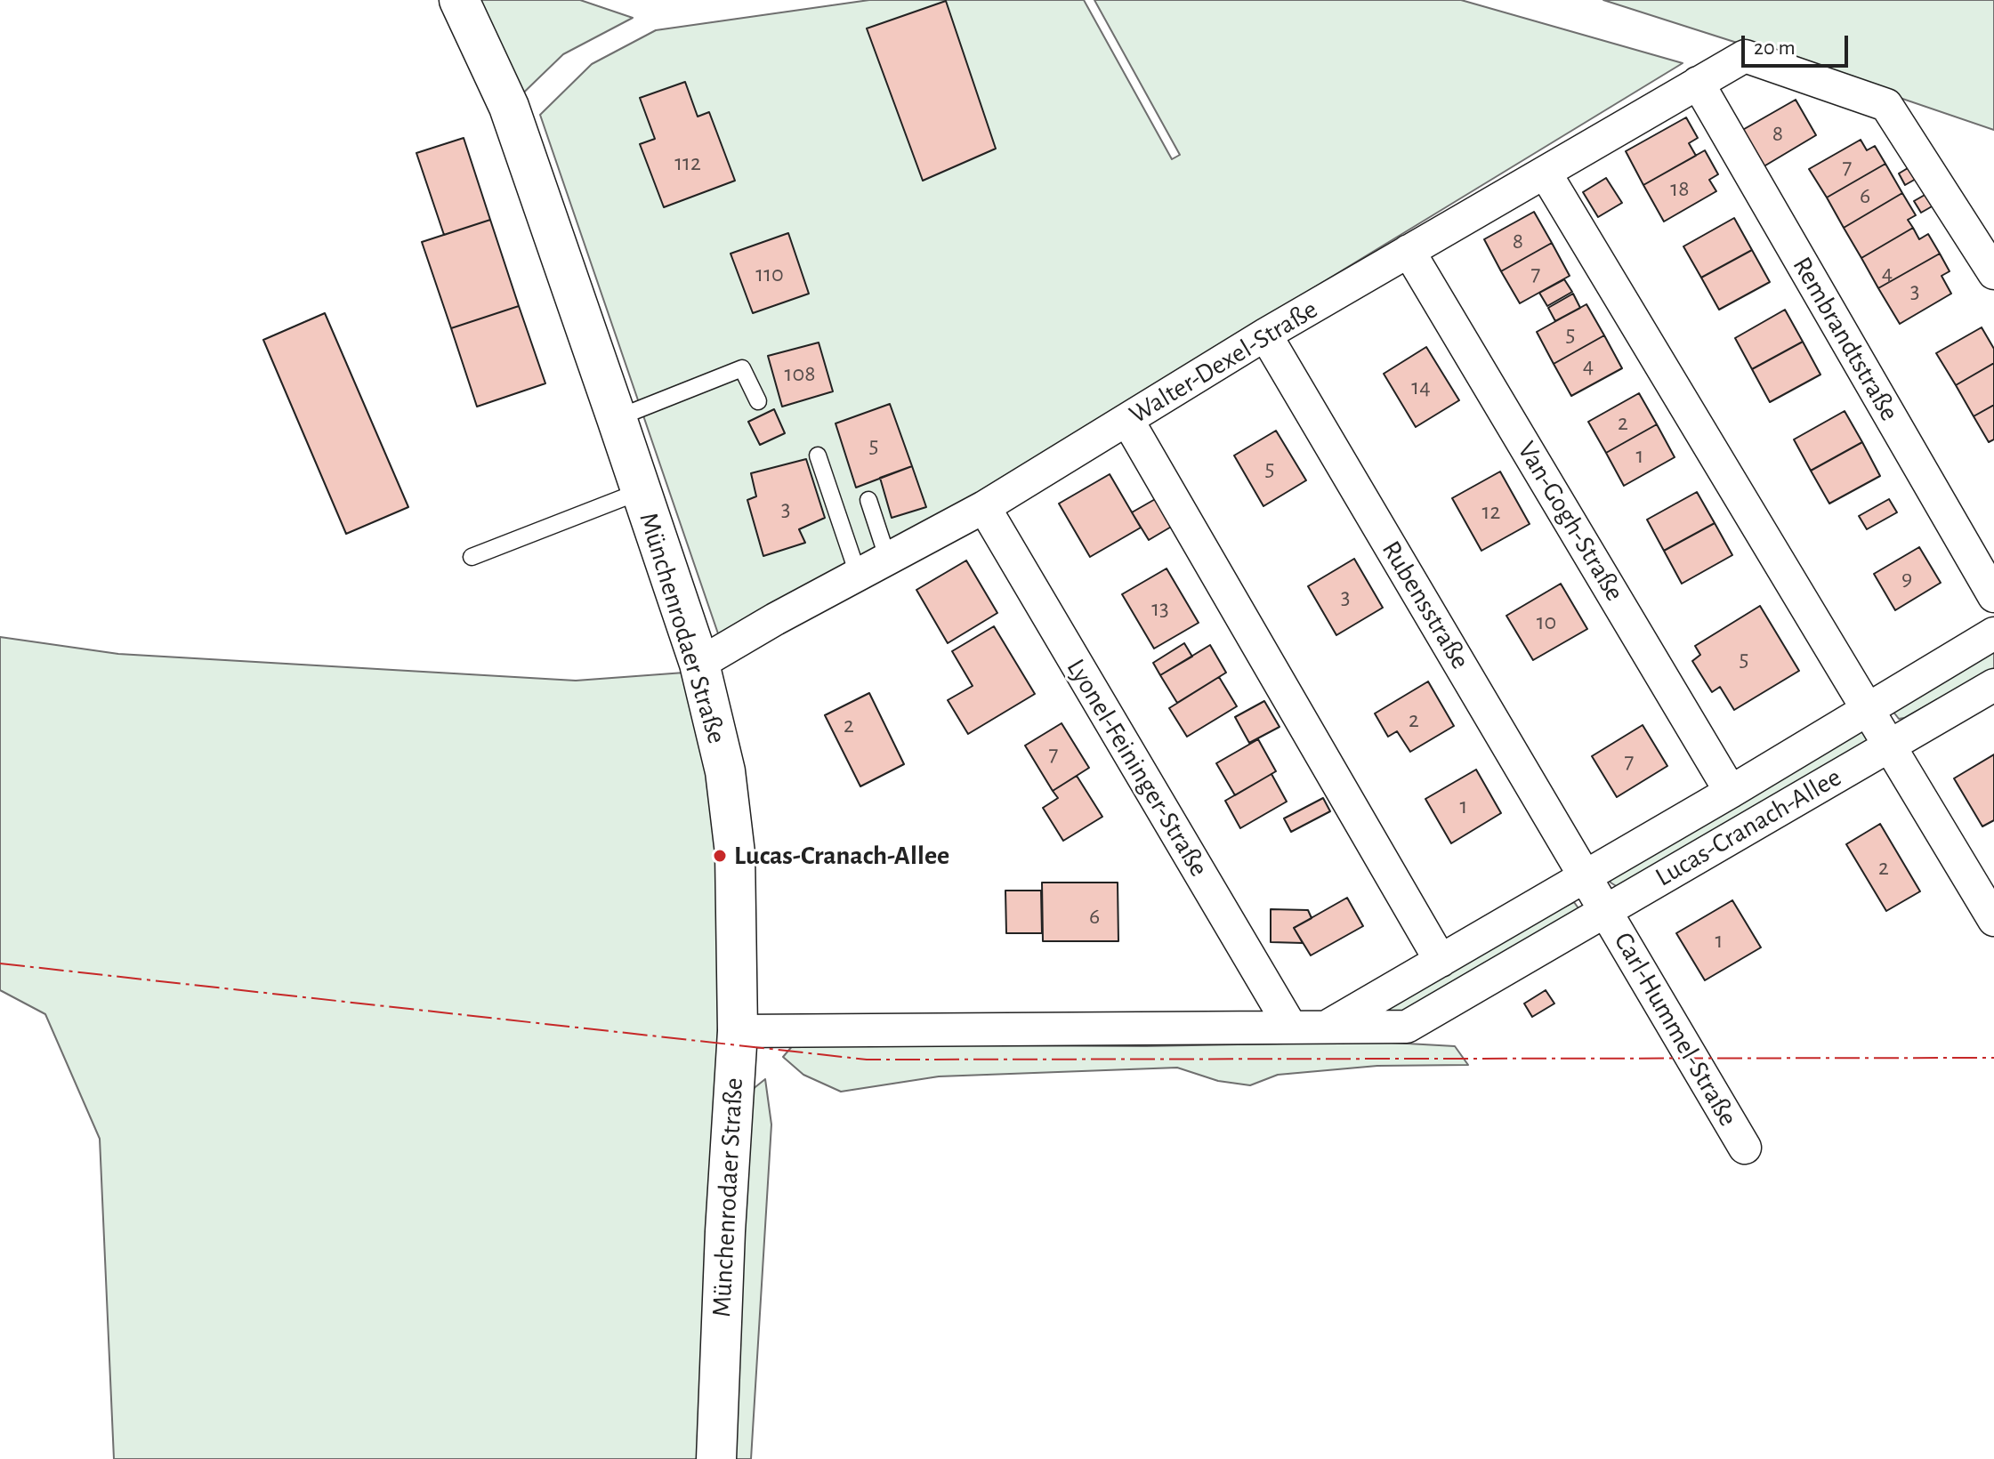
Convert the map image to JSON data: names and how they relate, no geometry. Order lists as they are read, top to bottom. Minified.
{"streets":{"street":["Rembrandtstraße","Walter-Dexel-Straße","Van-Gogh-Straße","Rubensstraße","Münchenrodaer Straße","Lyonel-Feininger-Straße","Lucas-Cranach-Allee","Carl-Hummel-Straße"]},"crossings":[["Rembrandtstraße","Walter-Dexel-Straße"],["Walter-Dexel-Straße","Van-Gogh-Straße"],["Walter-Dexel-Straße","Rubensstraße"],["Walter-Dexel-Straße","Münchenrodaer Straße"],["Walter-Dexel-Straße","Lyonel-Feininger-Straße"],["Van-Gogh-Straße","Lucas-Cranach-Allee"],["Rubensstraße","Lucas-Cranach-Allee"],["Münchenrodaer Straße","Lucas-Cranach-Allee"],["Lyonel-Feininger-Straße","Lucas-Cranach-Allee"],["Lucas-Cranach-Allee","Carl-Hummel-Straße"]],"places":["Lucas-Cranach-Allee"],"house_numbers":["8","112","7","18","6","8","7","4","110","3","5","4","108","14","2","5","1","5","3","12","9","3","13","10","5","2","2","7","7","1","2","6","1"],"scale_bar":"20 m"}
